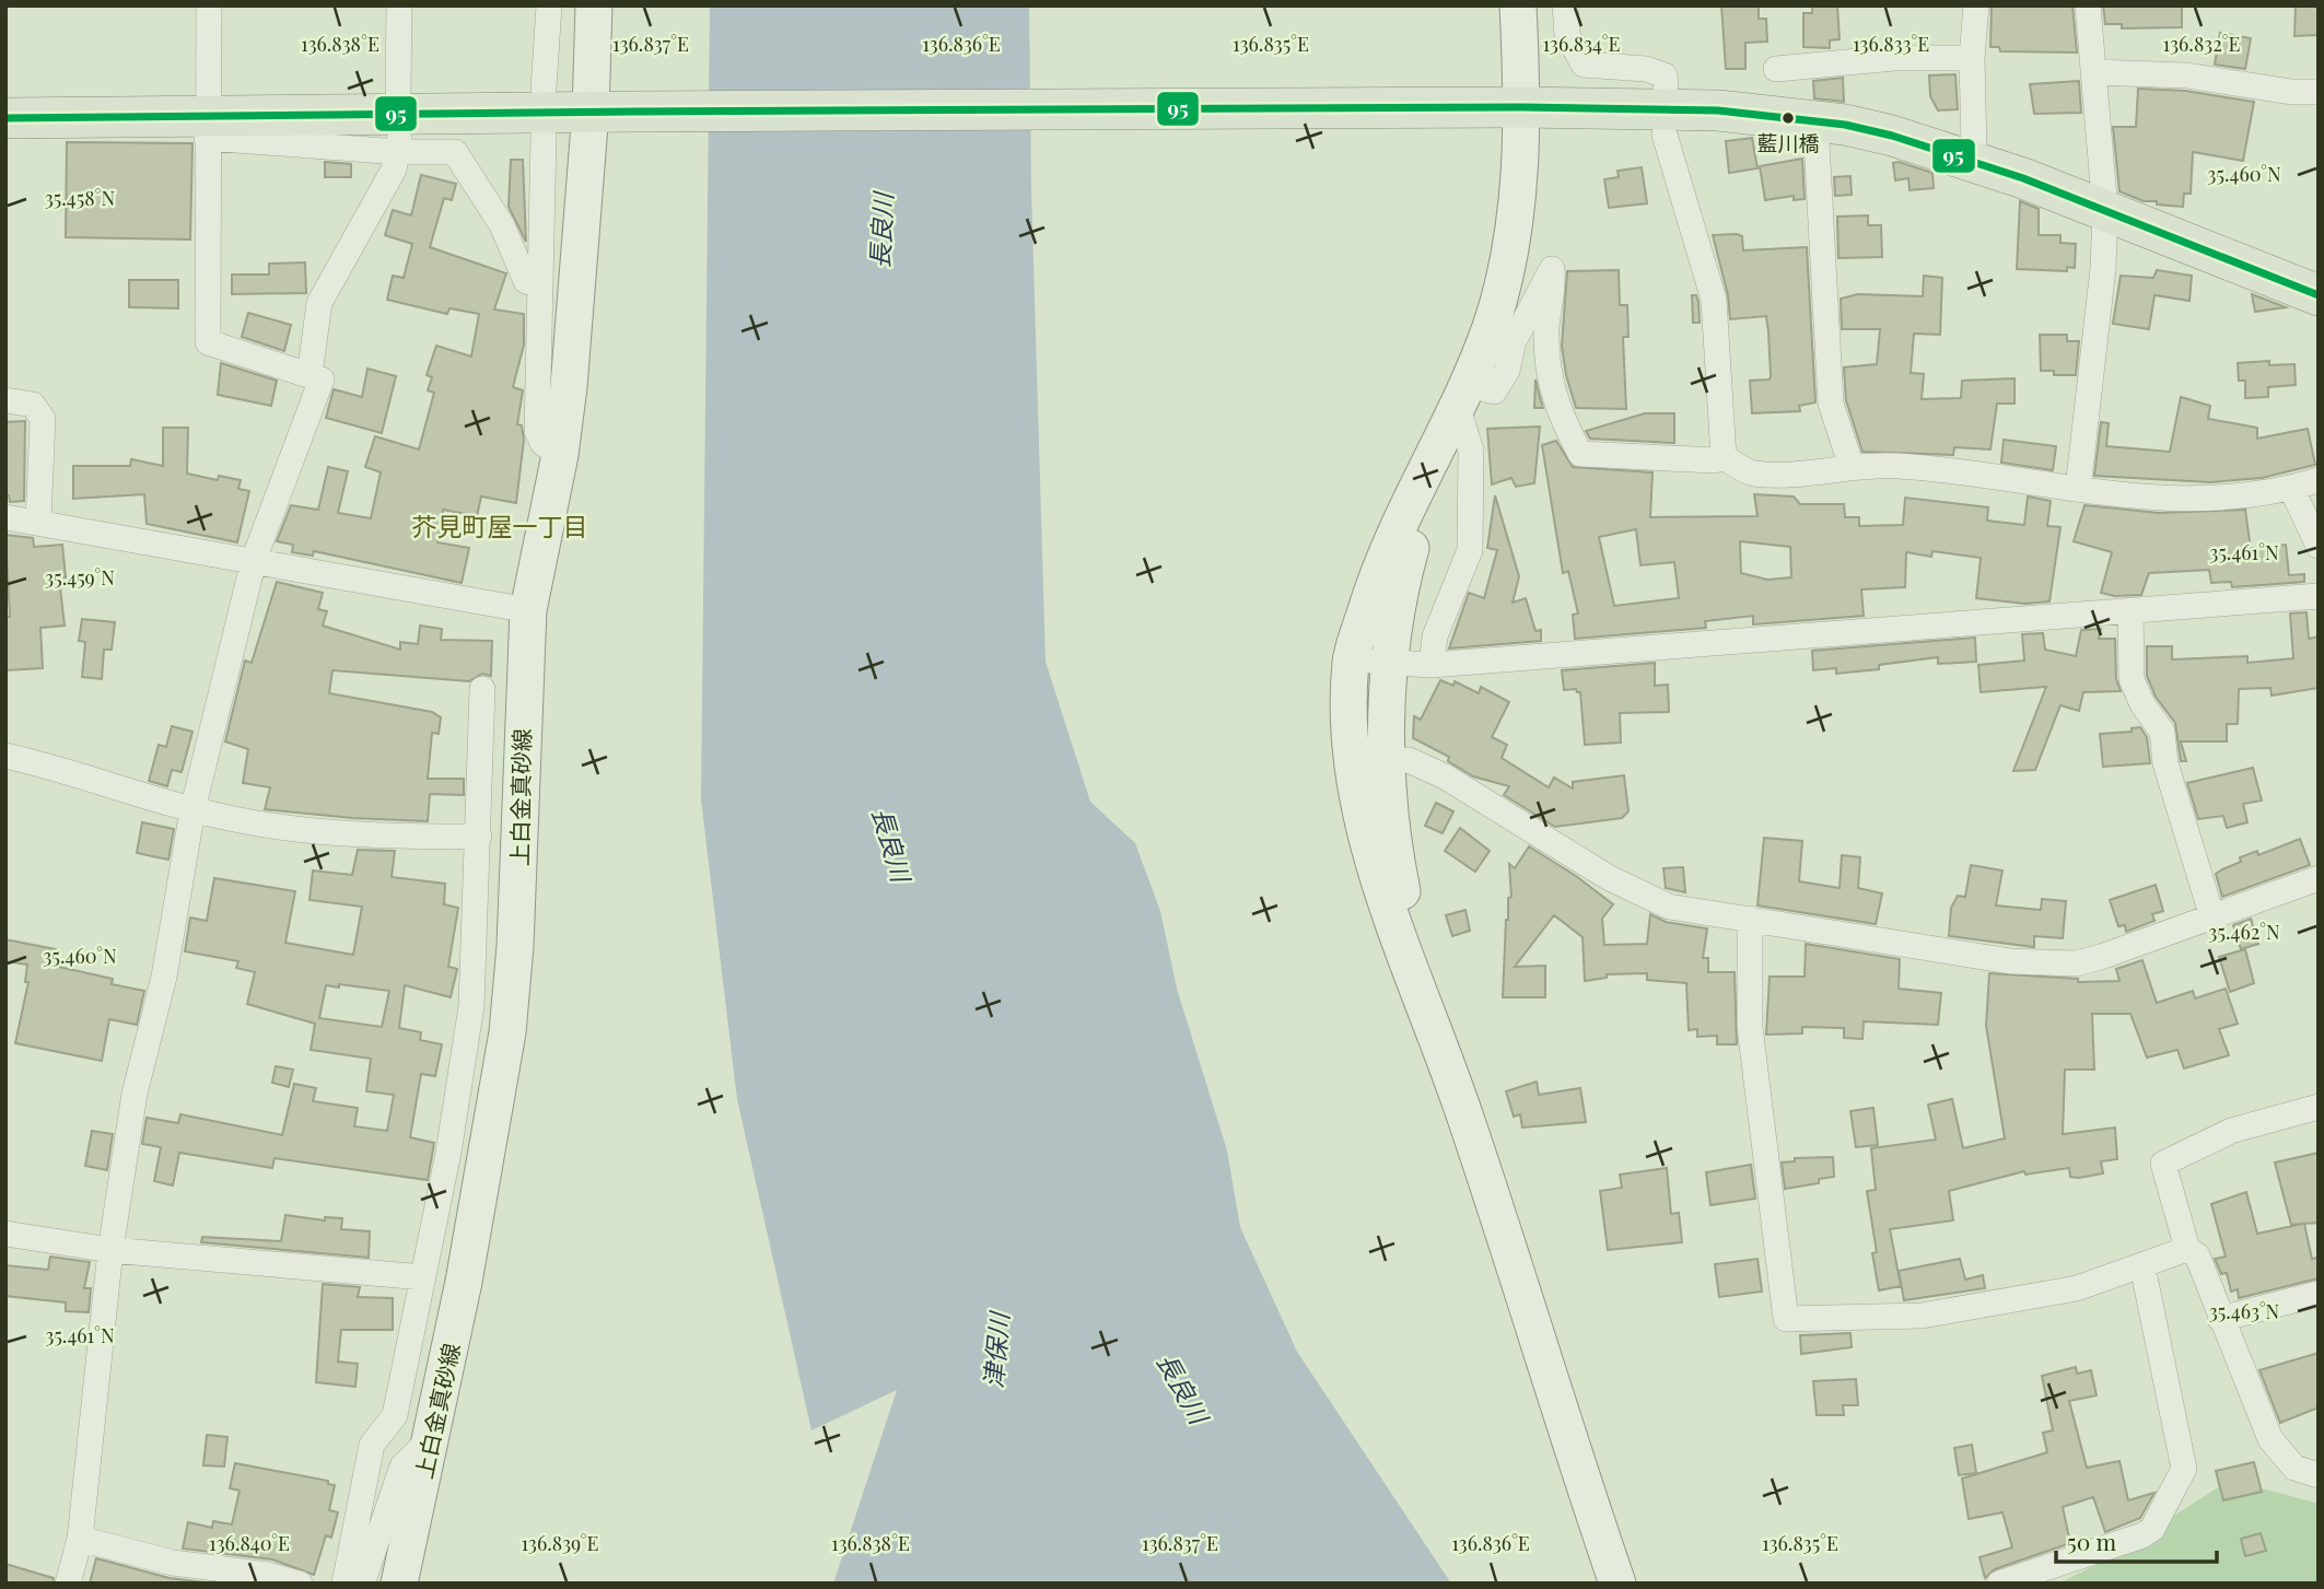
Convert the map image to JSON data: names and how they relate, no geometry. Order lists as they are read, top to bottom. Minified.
{"streets":{"street":["上白金真砂線"]},"districts":["芥見町屋一丁目"],"water":["長良川","津保川"],"places":["藍川橋"],"lines":["transit line 95"],"scale_bar":"50 m","coordinates":["136.838°E","136.837°E","136.836°E","136.835°E","136.834°E","136.833°E","136.832°E","35.460°N","35.458°N","35.461°N","35.459°N","35.462°N","35.463°N","136.840°E","136.839°E"]}
